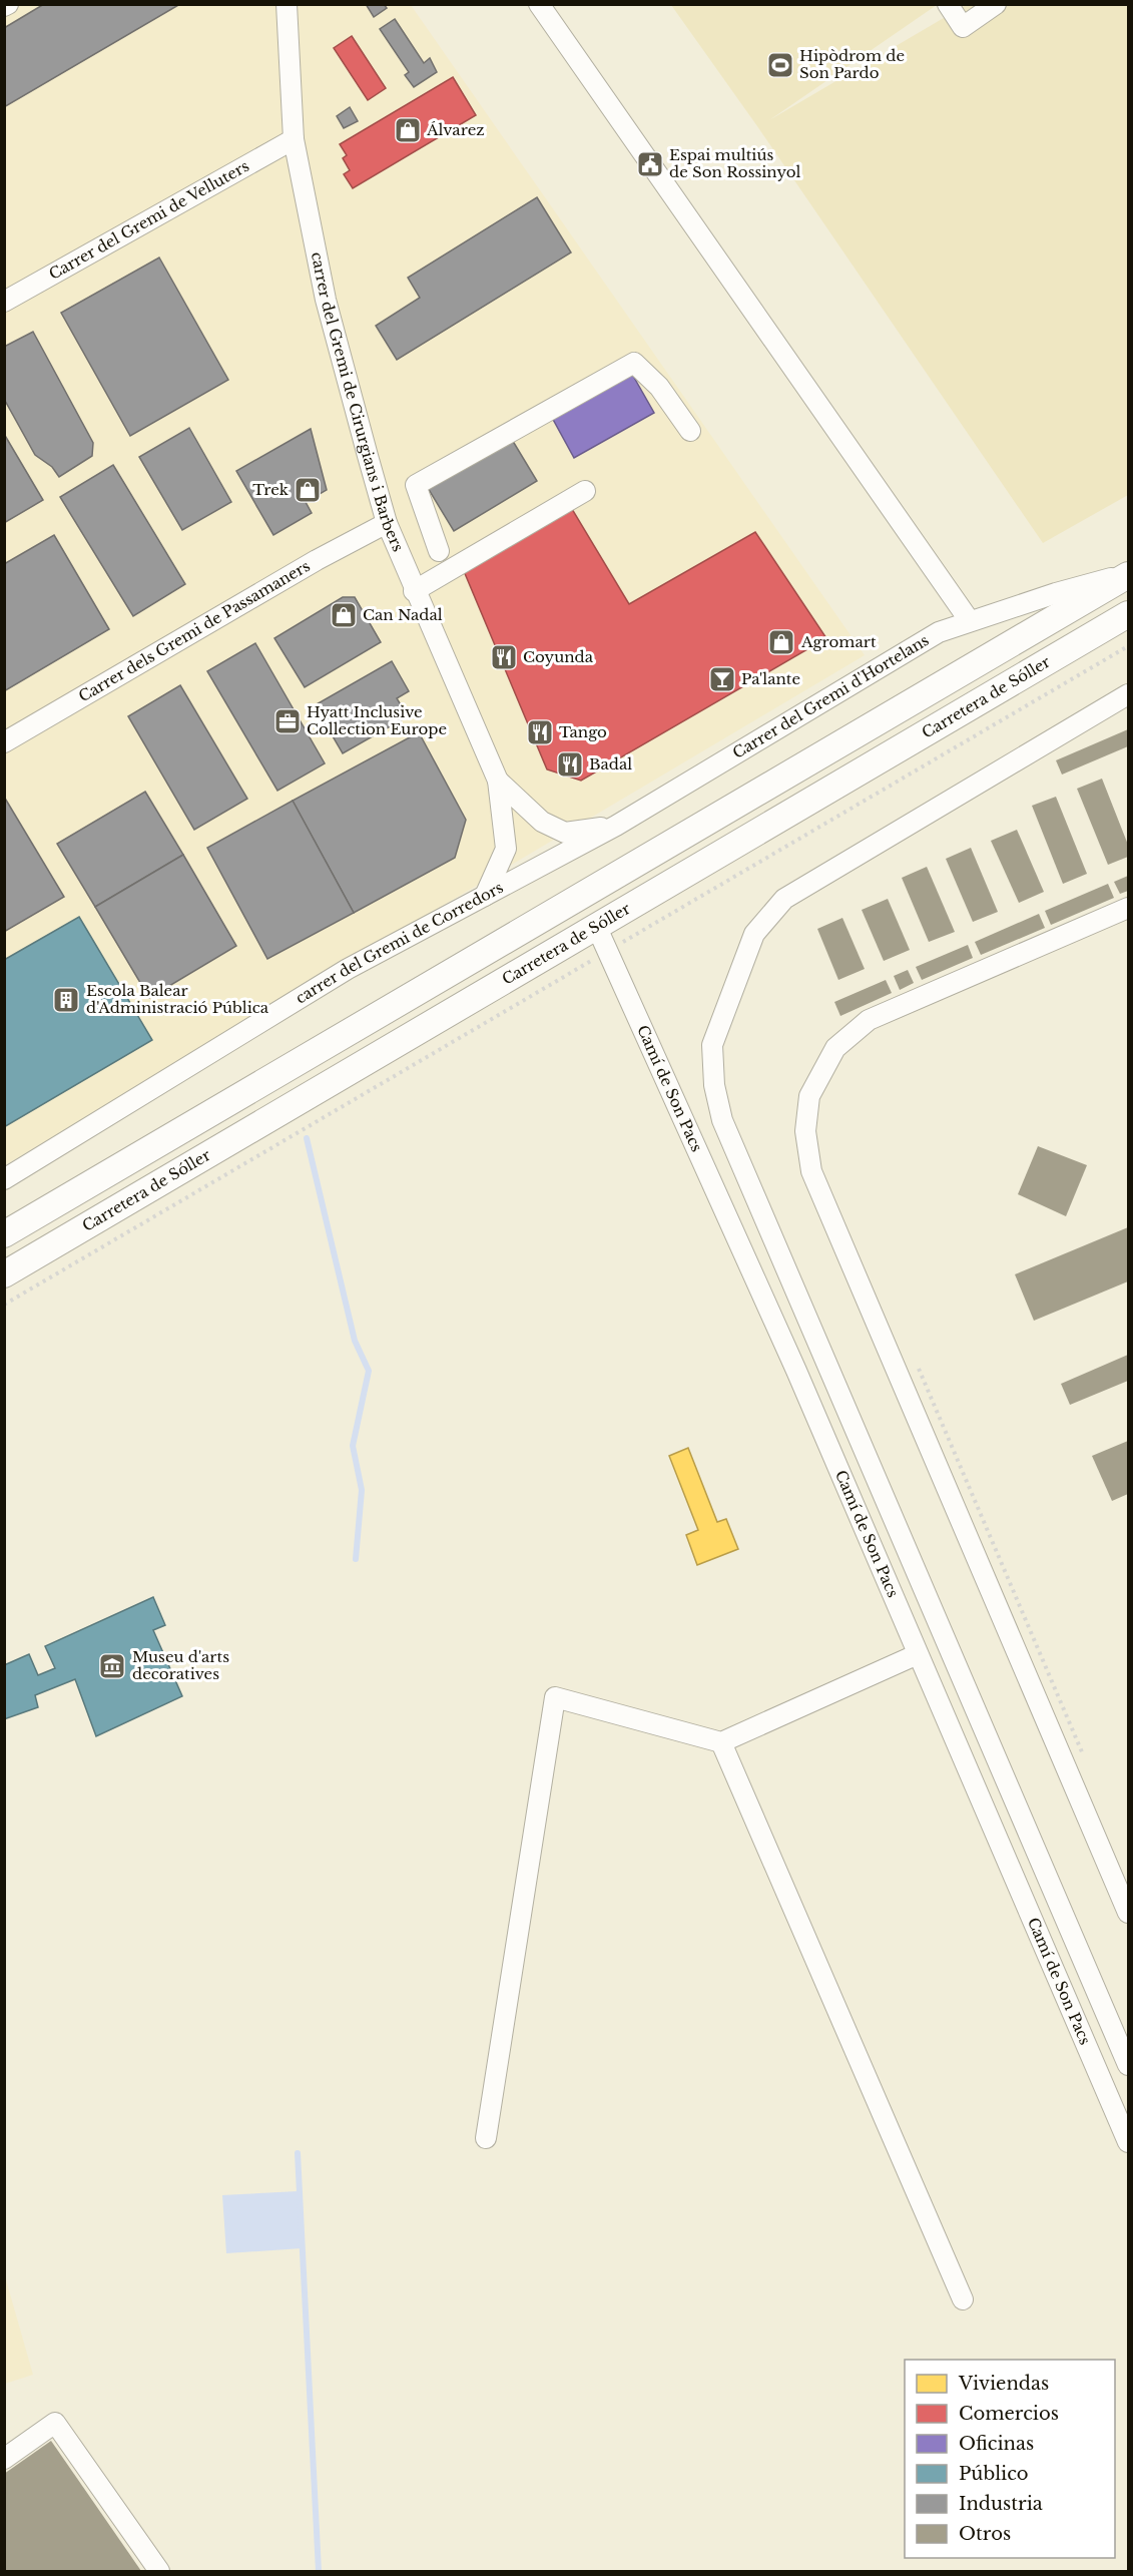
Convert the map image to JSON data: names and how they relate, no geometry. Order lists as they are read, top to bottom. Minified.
{"streets":{"main road":["Carretera de Sóller"],"street":["Carrer del Gremi de Velluters","carrer del Gremi de Cirurgians i Barbers","Carrer dels Gremi de Passamaners","Carrer del Gremi d'Hortelans","carrer del Gremi de Corredors","Camí de Son Pacs"]},"crossings":[["Carrer del Gremi de Velluters","carrer del Gremi de Cirurgians i Barbers"],["carrer del Gremi de Cirurgians i Barbers","Carrer dels Gremi de Passamaners"],["Carrer del Gremi d'Hortelans","carrer del Gremi de Corredors"],["Carretera de Sóller","Camí de Son Pacs"]],"places":{"sports":["Hipòdrom de Son Pardo"],"shop":["Álvarez","Trek","Can Nadal","Agromart"],"public building":["Espai multiús de Son Rossinyol"],"restaurant":["Coyunda","Tango","Badal"],"bar":["Pa'lante"],"office":["Hyatt Inclusive Collection Europe"],"building":["Escola Balear d'Administració Pública"],"museum":["Museu d'arts decoratives"]},"legend":["Viviendas","Comercios","Oficinas","Público","Industria","Otros"]}
